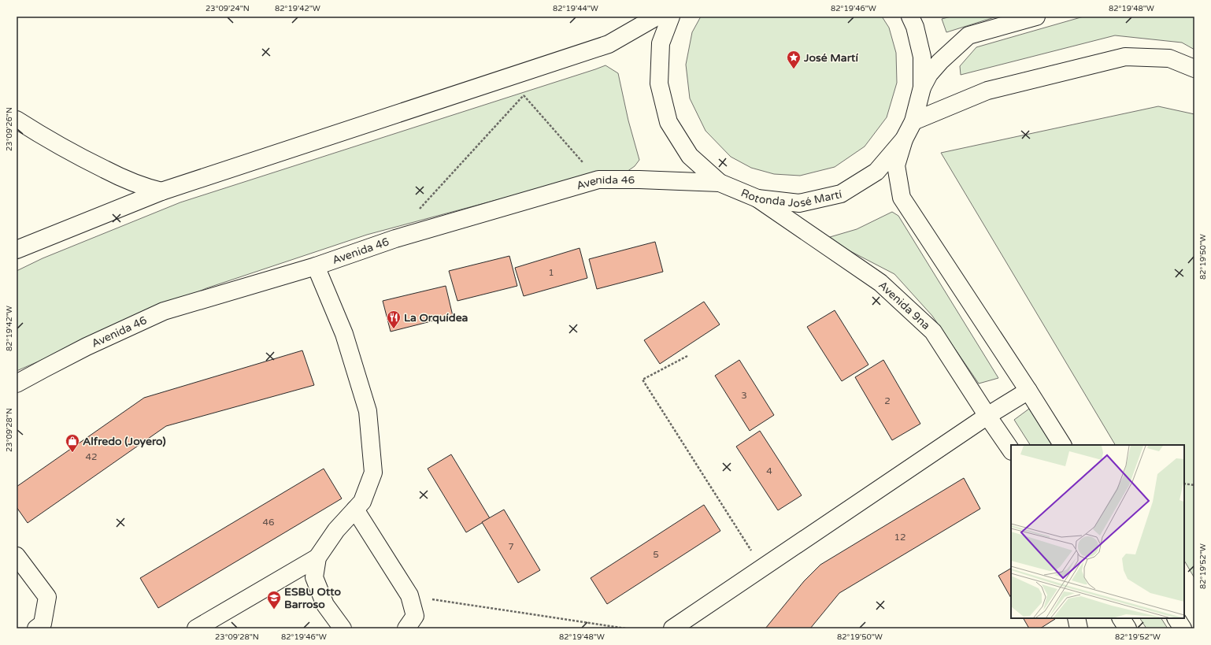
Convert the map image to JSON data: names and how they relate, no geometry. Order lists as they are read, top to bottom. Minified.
{"streets":{"main road":["Avenida 46","Rotonda José Martí","Avenida 9na"]},"crossings":[["Avenida 46","Rotonda José Martí"],["Rotonda José Martí","Avenida 9na"]],"places":{"place":["José Martí"],"restaurant":["La Orquídea"],"shop":["Alfredo (Joyero)"],"school or university":["ESBU Otto Barroso"]},"house_numbers":["1","3","2","42","4","46","12","7","5"],"coordinates":["23°09'24\"N","82°19'42\"W","82°19'44\"W","82°19'46\"W","82°19'48\"W","23°09'26\"N","82°19'50\"W","23°09'28\"N","82°19'52\"W"]}
